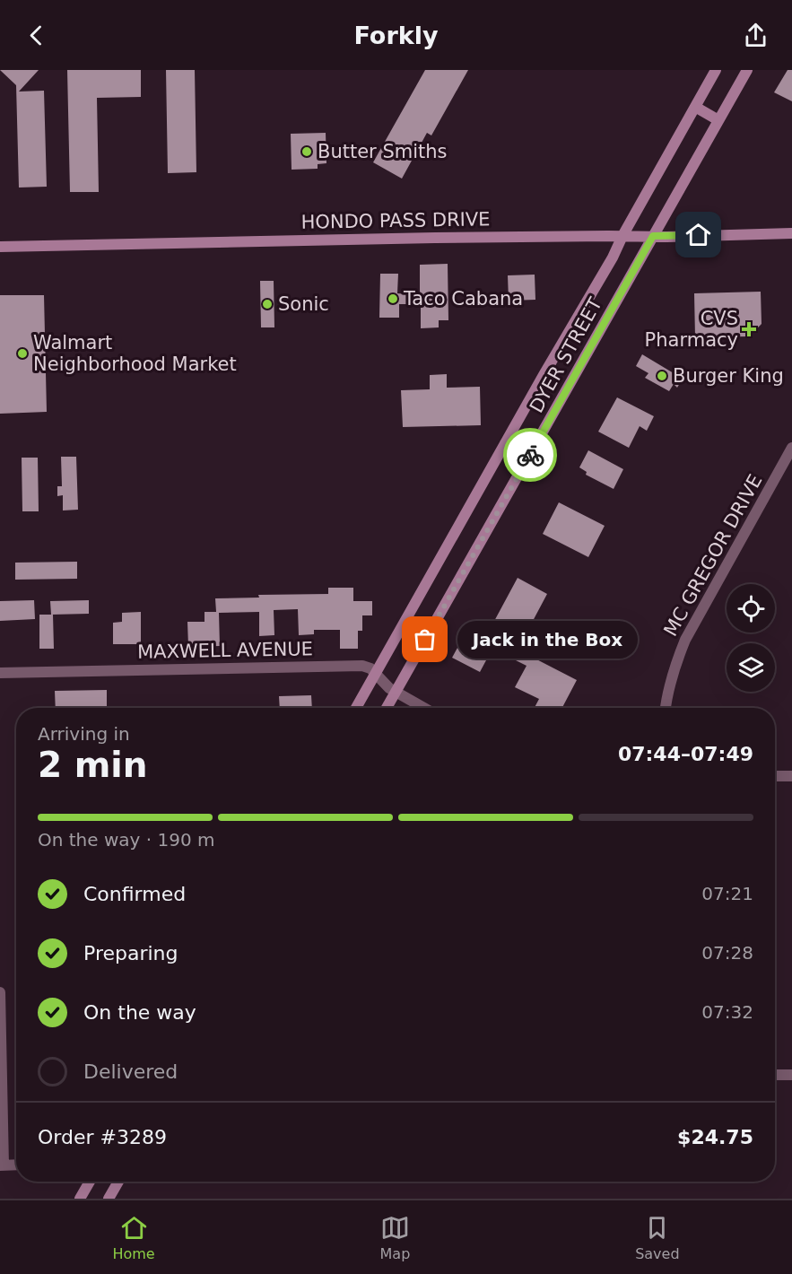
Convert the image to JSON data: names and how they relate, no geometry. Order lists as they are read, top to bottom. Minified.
{"streets":{"main road":["HONDO PASS DRIVE","DYER STREET"],"street":["MC GREGOR DRIVE","MAXWELL AVENUE"]},"crossings":[["HONDO PASS DRIVE","DYER STREET"],["DYER STREET","MAXWELL AVENUE"]],"places":{"other":["Butter Smiths","Taco Cabana","Sonic","Walmart Neighborhood Market","Burger King","Jack in the Box"],"health":["CVS Pharmacy"]},"page":{"header":"Forkly","bubble":"Jack in the Box","heading":["2 min","Arriving in","07:44–07:49"],"panel":["Order #3289","$24.75"],"bar":"On the way · 190 m","list":[["Confirmed","07:21"],["Preparing","07:28"],["On the way","07:32"],"Delivered"],"tabs":["Home","Map","Saved"]}}
